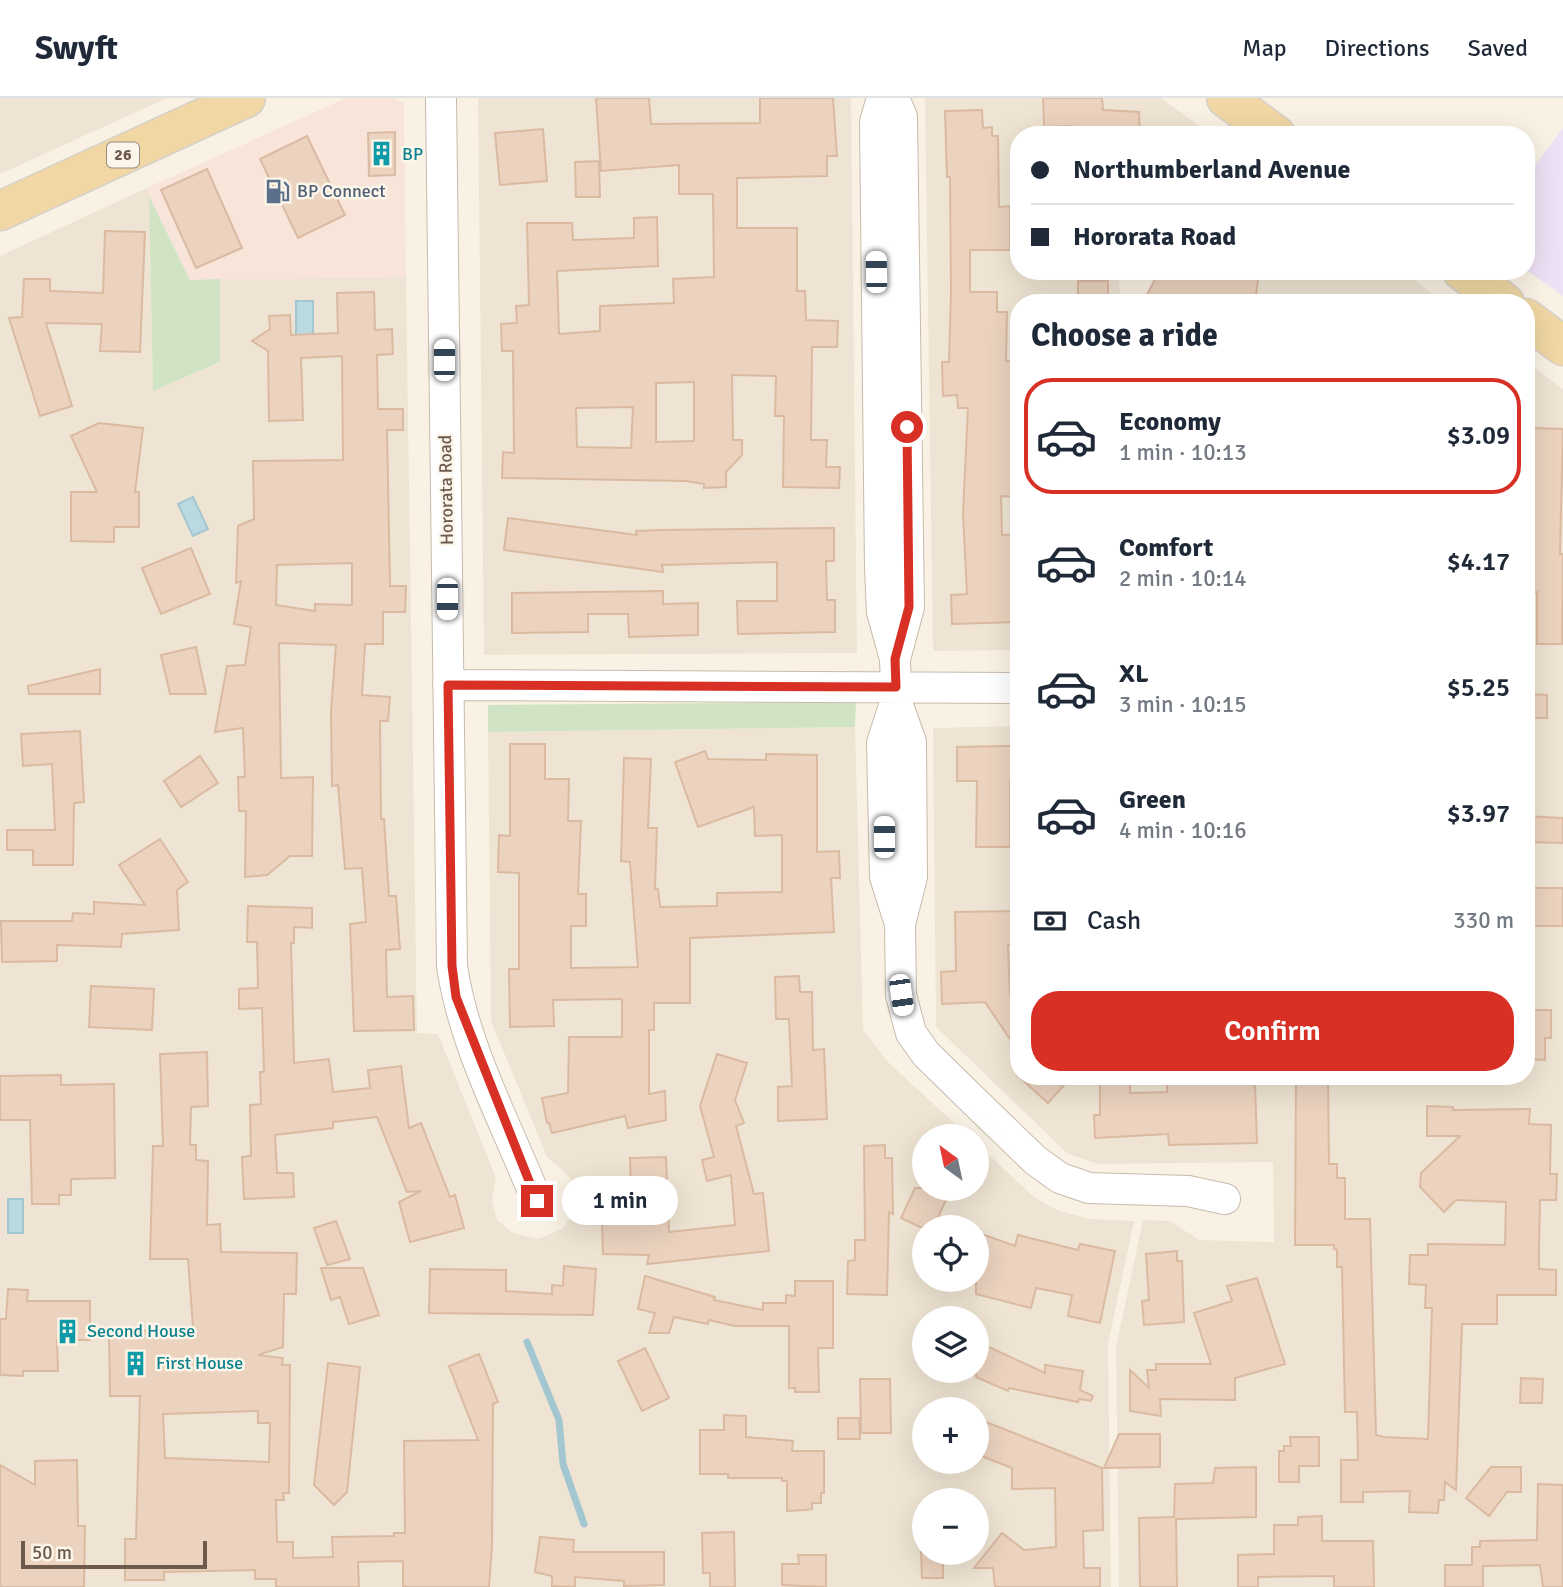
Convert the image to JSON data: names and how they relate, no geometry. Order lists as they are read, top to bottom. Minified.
{"streets":{"main road":["26"],"street":["Hororata Road"]},"places":{"building":["BP","Second House","First House"],"fuel station":["BP Connect"]},"scale_bar":"50 m","north":"top left","page":{"header":"Swyft","nav":["Map","Directions","Saved"],"banner":["Northumberland Avenue","Hororata Road"],"heading":"Choose a ride","list":[{"name":"Economy","note":"1 min · 10:13","value":"$3.09"},{"name":"Comfort","note":"2 min · 10:14","value":"$4.17"},{"name":"XL","note":"3 min · 10:15","value":"$5.25"},{"name":"Green","note":"4 min · 10:16","value":"$3.97"}],"pay":["Cash","330 m"],"buttons":"Confirm","map_buttons":["+","−"],"bubble":"1 min","scale":"50 m"}}
